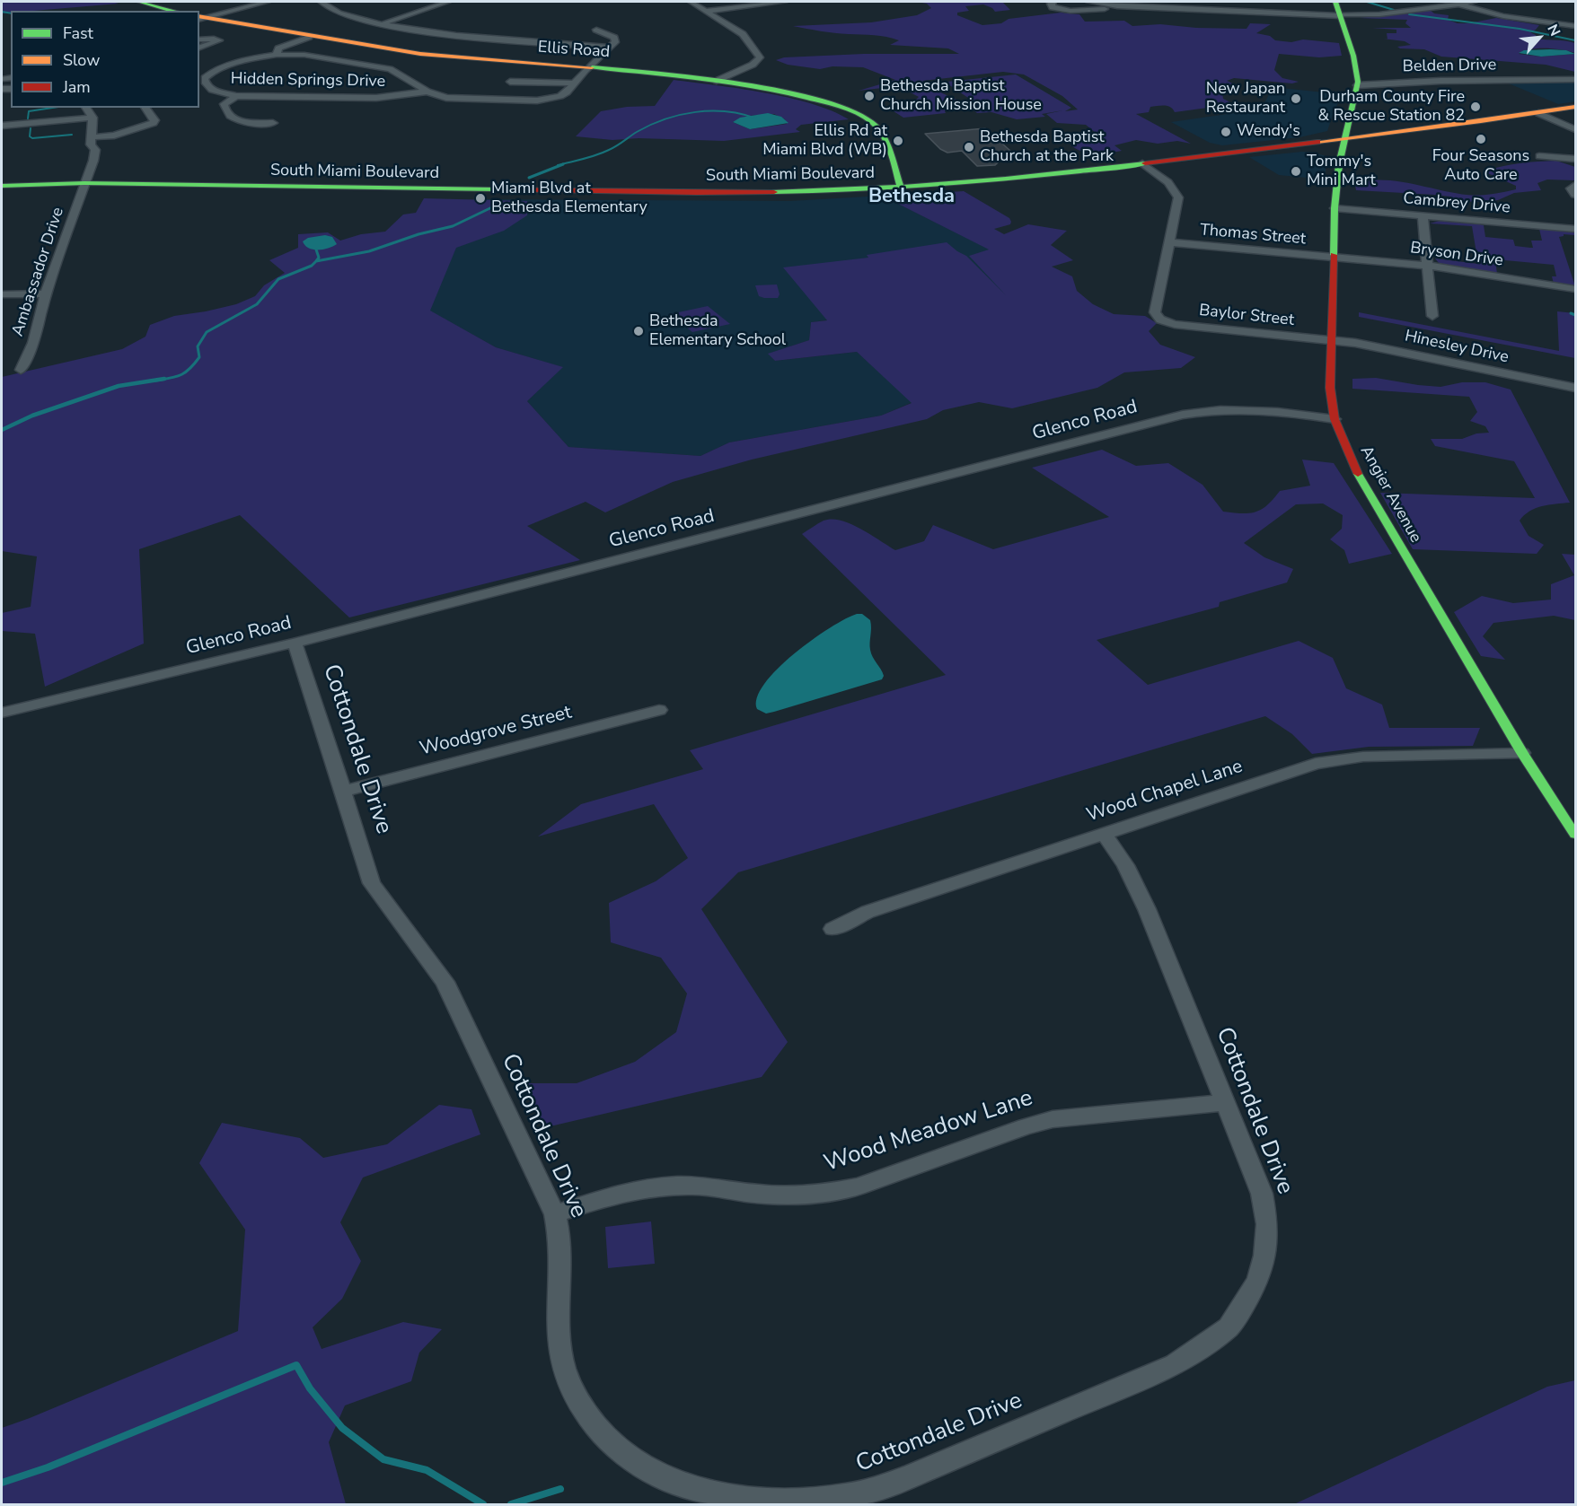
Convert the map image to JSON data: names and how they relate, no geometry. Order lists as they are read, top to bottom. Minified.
{"streets":{"main road":["Ellis Road","South Miami Boulevard","Angier Avenue"],"street":["Belden Drive","Hidden Springs Drive","Cambrey Drive","Thomas Street","Bryson Drive","Ambassador Drive","Baylor Street","Hinesley Drive","Glenco Road","Woodgrove Street","Cottondale Drive","Wood Chapel Lane","Wood Meadow Lane"]},"crossings":[["Ellis Road","Hidden Springs Drive"],["Ellis Road","South Miami Boulevard"],["Belden Drive","Angier Avenue"],["South Miami Boulevard","Ambassador Drive"],["South Miami Boulevard","Angier Avenue"],["Cambrey Drive","Angier Avenue"],["Thomas Street","Bryson Drive"],["Thomas Street","Baylor Street"],["Thomas Street","Angier Avenue"],["Bryson Drive","Angier Avenue"],["Baylor Street","Hinesley Drive"],["Baylor Street","Angier Avenue"],["Hinesley Drive","Angier Avenue"],["Glenco Road","Angier Avenue"],["Glenco Road","Cottondale Drive"],["Angier Avenue","Wood Chapel Lane"],["Woodgrove Street","Cottondale Drive"],["Cottondale Drive","Wood Chapel Lane"],["Cottondale Drive","Wood Meadow Lane"]],"districts":["Bethesda"],"places":["Bethesda Baptist Church Mission House","New Japan Restaurant","Durham County Fire & Rescue Station 82","Wendy's","Four Seasons Auto Care","Ellis Rd at Miami Blvd (WB)","Bethesda Baptist Church at the Park","Tommy's Mini Mart","Miami Blvd at Bethesda Elementary","Bethesda Elementary School"],"legend":["Fast","Slow","Jam"],"north":"top right"}
